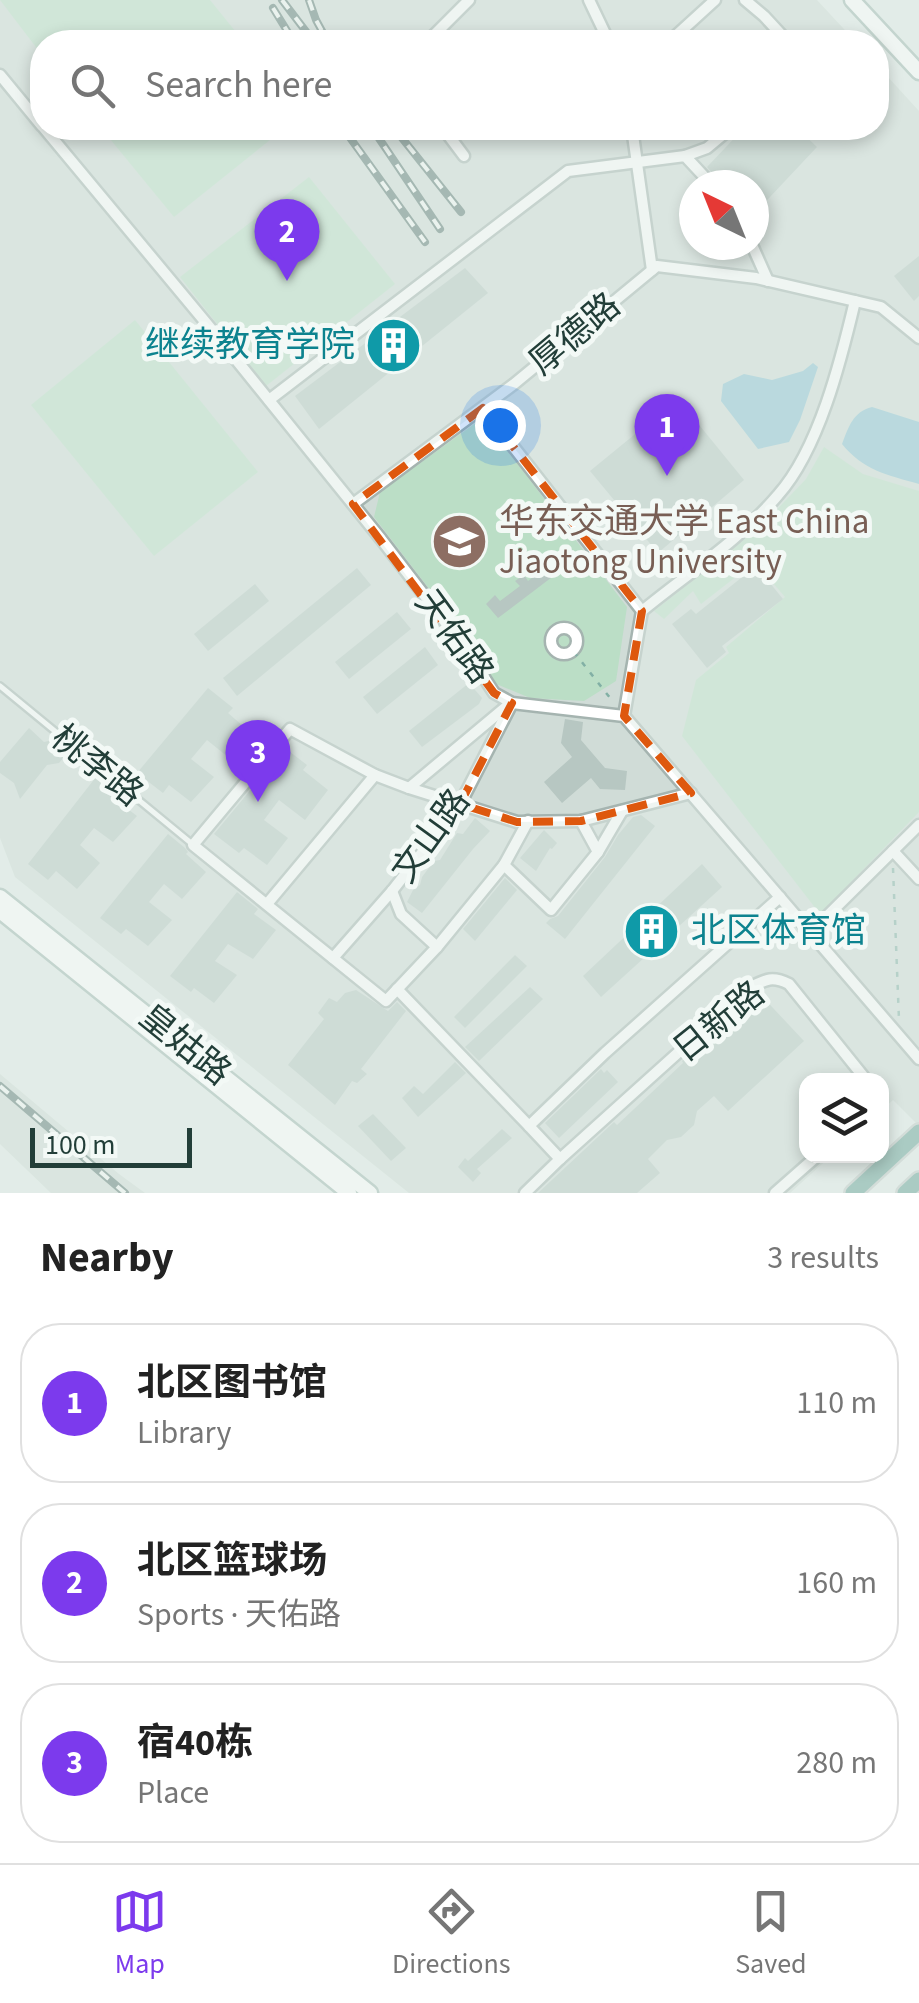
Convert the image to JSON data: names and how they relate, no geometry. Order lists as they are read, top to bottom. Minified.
{"streets":{"street":["厚德路","天佑路","文山路","日新路","皇姑路"],"lane":["桃李路"]},"crossings":[["厚德路","天佑路"],["天佑路","文山路"]],"places":{"building":["继续教育学院","北区体育馆"],"school or university":["华东交通大学 East China Jiaotong University"]},"scale_bar":"100 m","north":"top left","page":{"search":"Search here","pins":["2","1","3"],"scale":"100 m","heading":["Nearby","3 results"],"list":[{"mark":"1","name":"北区图书馆","note":"Library","value":"110 m"},{"mark":"2","name":"北区篮球场","note":"Sports · 天佑路","value":"160 m"},{"mark":"3","name":"宿40栋","note":"Place","value":"280 m"}],"nav":["Map","Directions","Saved"]}}
